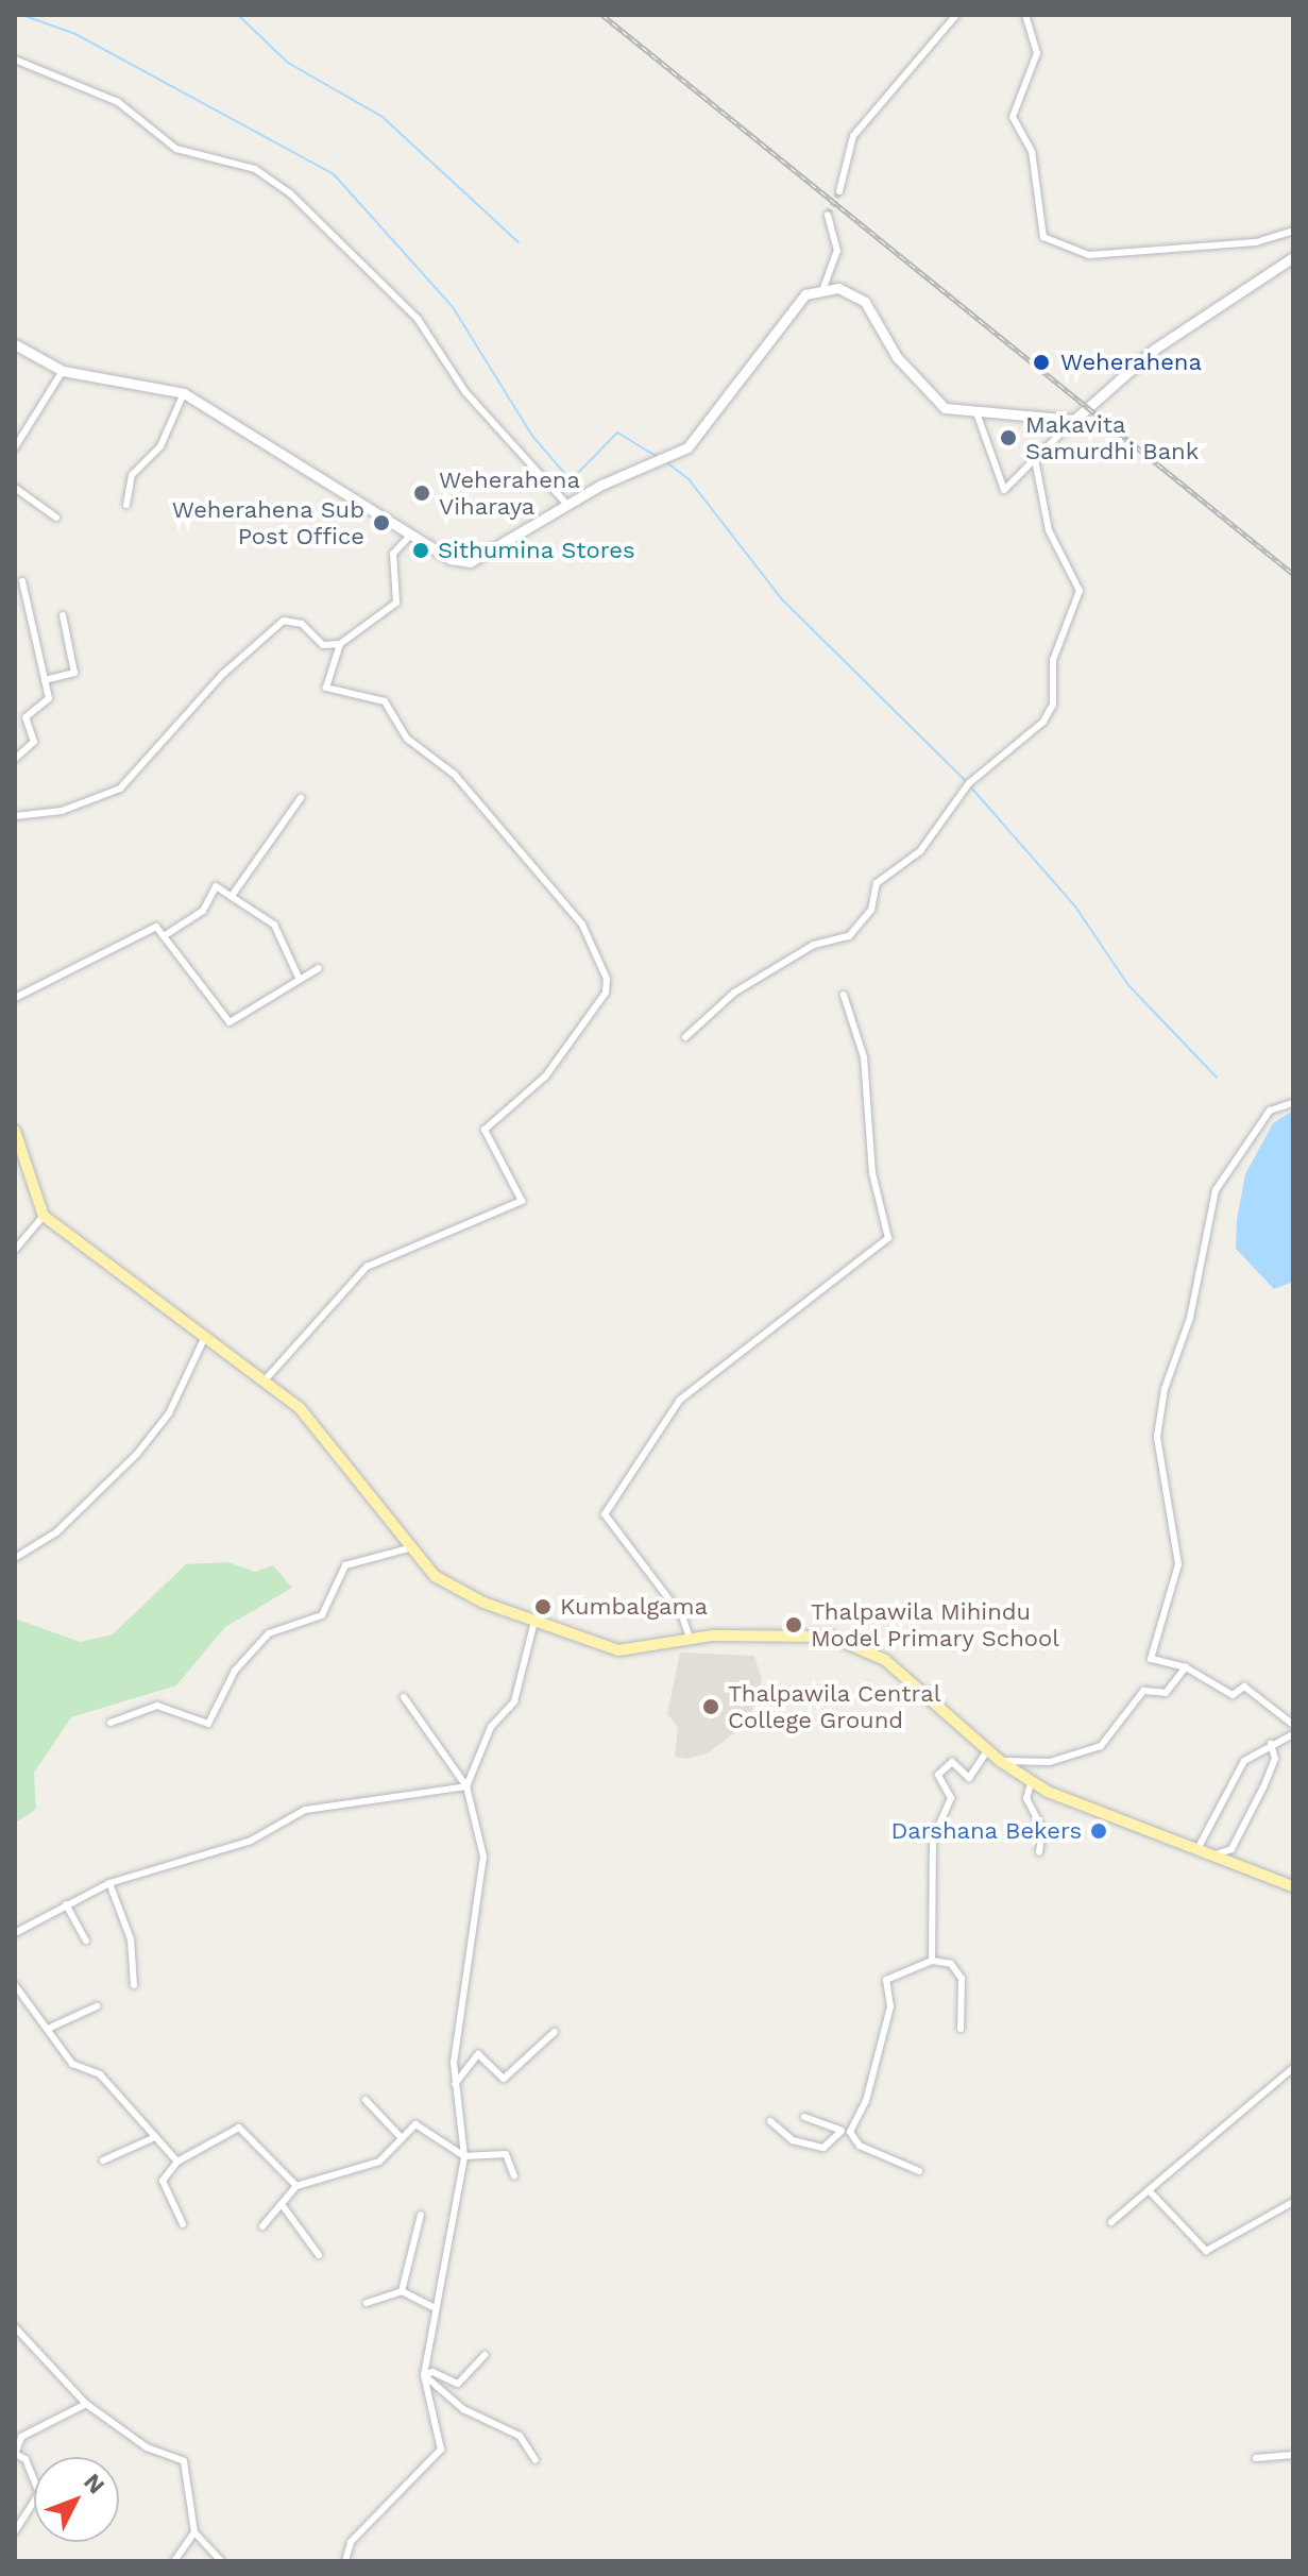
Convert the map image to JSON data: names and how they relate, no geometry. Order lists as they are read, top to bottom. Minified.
{"places":["Weherahena","Makavita Samurdhi Bank","Weherahena Viharaya","Weherahena Sub Post Office","Sithumina Stores","Kumbalgama","Thalpawila Mihindu Model Primary School","Thalpawila Central College Ground","Darshana Bekers"],"north":"top right"}
